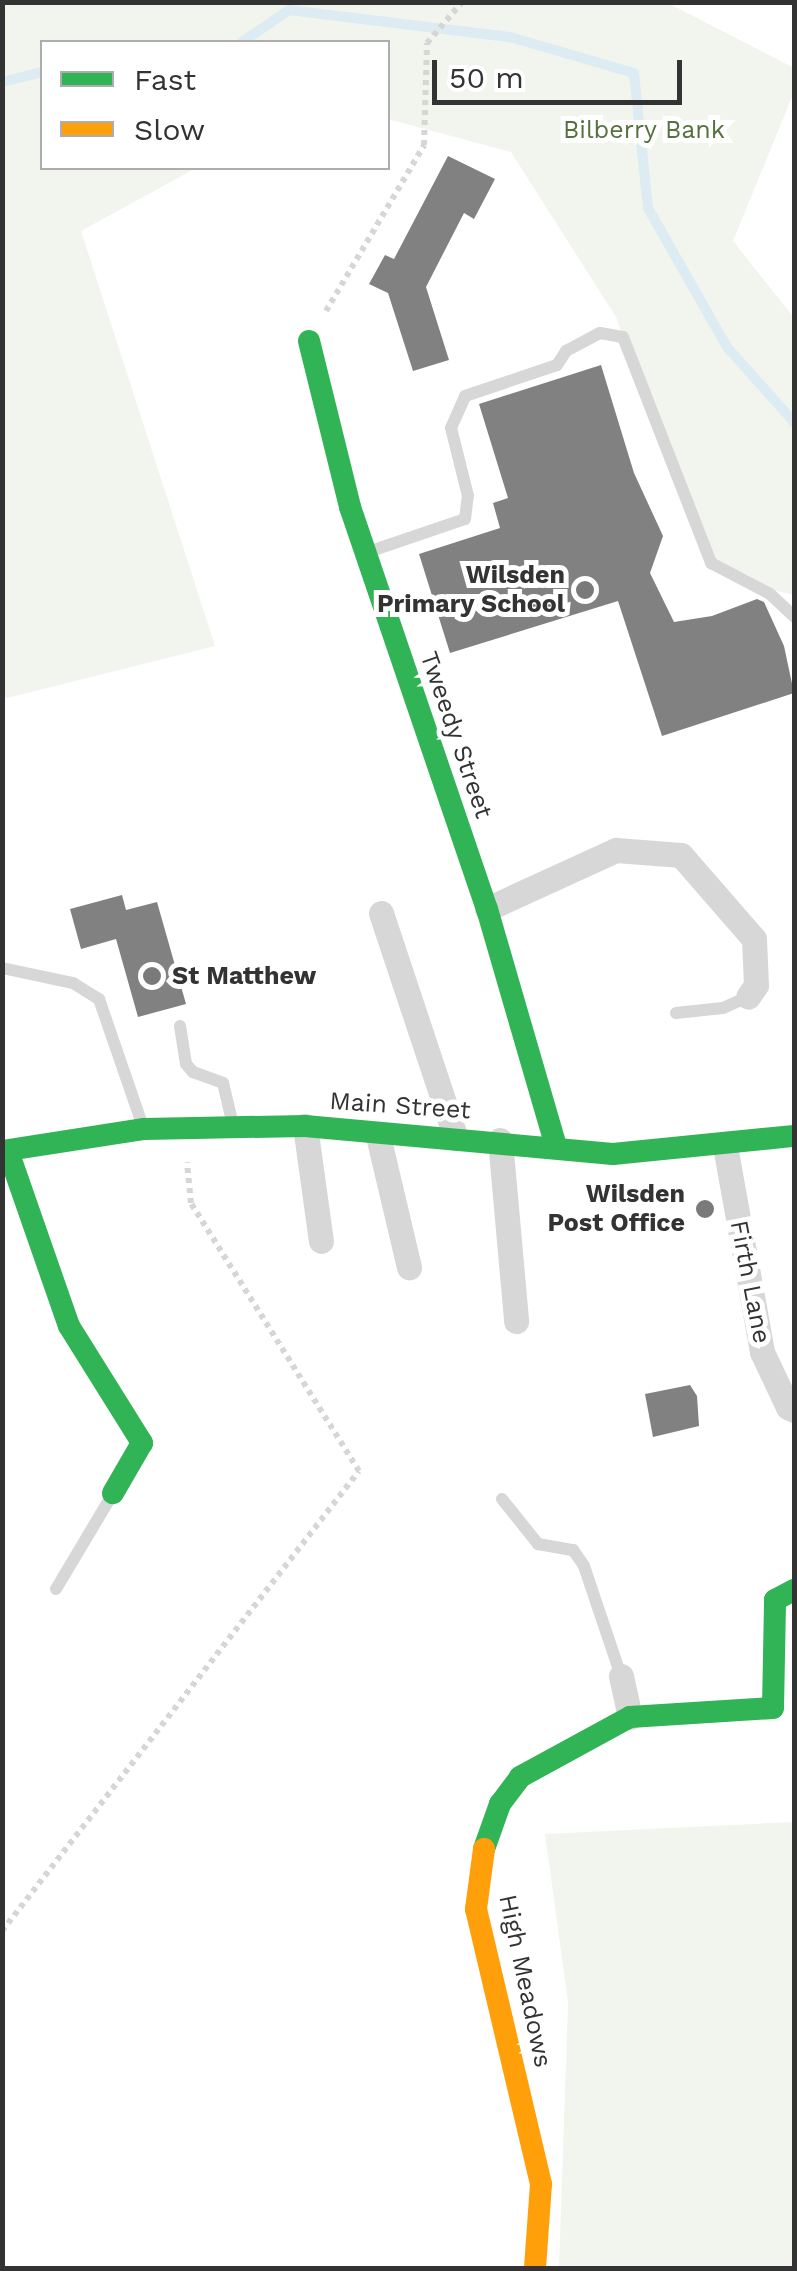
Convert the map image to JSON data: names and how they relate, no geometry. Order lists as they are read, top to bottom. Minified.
{"streets":{"street":["Tweedy Street","Main Street","Firth Lane","High Meadows"]},"crossings":[["Tweedy Street","Main Street"],["Main Street","Firth Lane"]],"parks":["Bilberry Bank"],"places":["Wilsden Primary School","St Matthew","Wilsden Post Office"],"legend":["Fast","Slow"],"scale_bar":"50 m"}
